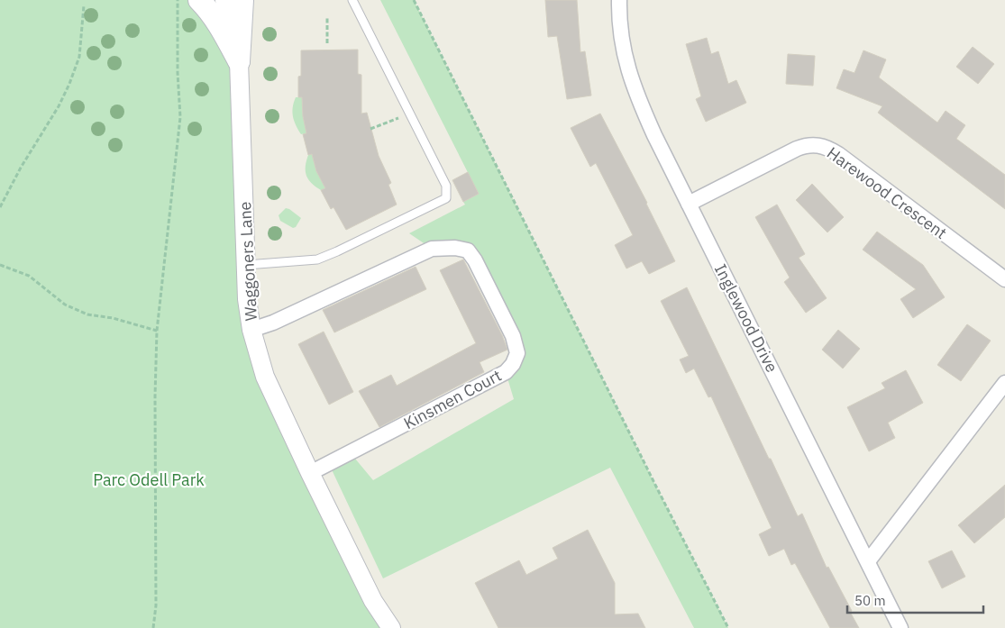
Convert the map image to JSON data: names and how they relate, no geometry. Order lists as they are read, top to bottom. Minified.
{"streets":{"street":["Harewood Crescent","Waggoners Lane","Inglewood Drive","Kinsmen Court"]},"crossings":[["Harewood Crescent","Inglewood Drive"],["Waggoners Lane","Kinsmen Court"]],"parks":["Parc Odell Park"],"scale_bar":"50 m"}
